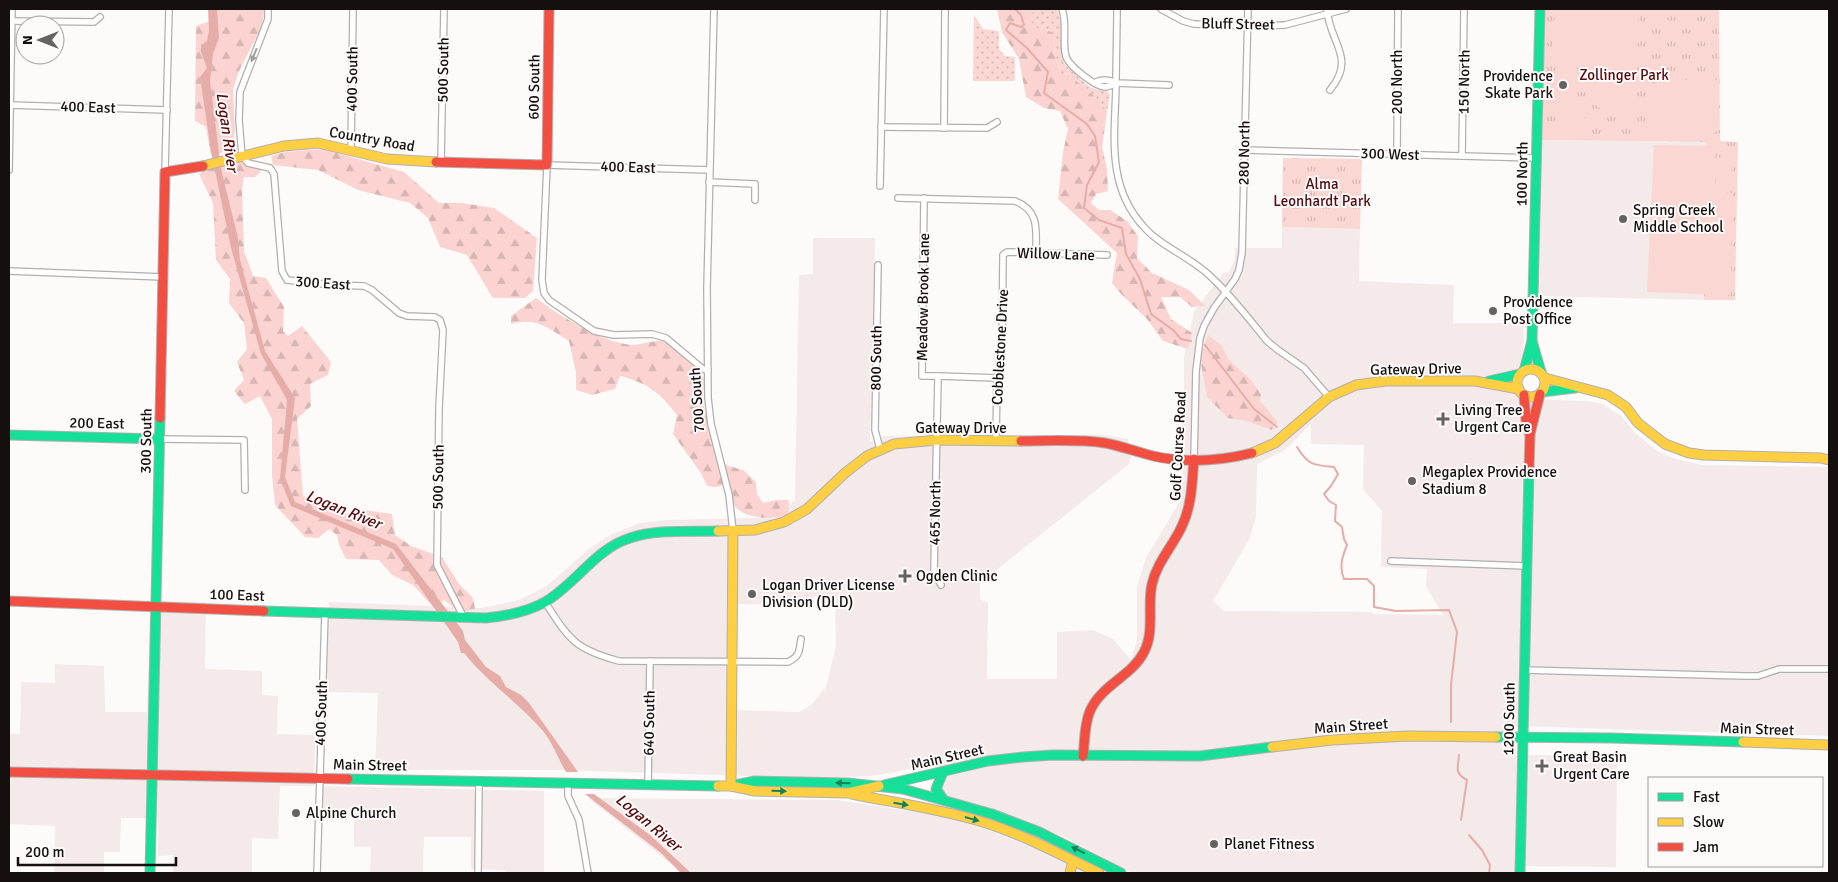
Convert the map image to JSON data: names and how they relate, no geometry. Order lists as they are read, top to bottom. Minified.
{"streets":{"main road":["600 South","Country Road","100 North","Gateway Drive","700 South","200 East","300 South","Golf Course Road","100 East","1200 South","Main Street"],"street":["Bluff Street","500 South","400 South","200 North","150 North","400 East","280 North","300 West","Willow Lane","300 East","Meadow Brook Lane","Cobblestone Drive","800 South","465 North","640 South"]},"crossings":[["Bluff Street","280 North"],["500 South","Country Road"],["500 South","300 East"],["500 South","Gateway Drive"],["500 South","100 East"],["400 South","Country Road"],["400 South","100 East"],["400 South","Main Street"],["200 North","300 West"],["150 North","300 West"],["600 South","400 East"],["600 South","Country Road"],["400 East","Country Road"],["400 East","700 South"],["400 East","300 South"],["Country Road","300 East"],["Country Road","300 South"],["280 North","300 West"],["280 North","Golf Course Road"],["300 West","100 North"],["100 North","Gateway Drive"],["Willow Lane","Cobblestone Drive"],["Meadow Brook Lane","Gateway Drive"],["Meadow Brook Lane","465 North"],["Cobblestone Drive","Gateway Drive"],["800 South","Gateway Drive"],["Gateway Drive","700 South"],["Gateway Drive","Golf Course Road"],["Gateway Drive","465 North"],["Gateway Drive","100 East"],["700 South","Main Street"],["200 East","300 South"],["300 South","100 East"],["300 South","Main Street"],["Golf Course Road","Main Street"],["1200 South","Main Street"],["640 South","Main Street"]],"water":["Logan River"],"parks":["Zollinger Park","Alma Leonhardt Park"],"places":{"other":["Providence Skate Park","Spring Creek Middle School","Providence Post Office","Megaplex Providence Stadium 8","Logan Driver License Division (DLD)","Alpine Church","Planet Fitness"],"health":["Living Tree Urgent Care","Ogden Clinic","Great Basin Urgent Care"]},"legend":["Fast","Slow","Jam"],"scale_bar":"200 m","north":"left"}
